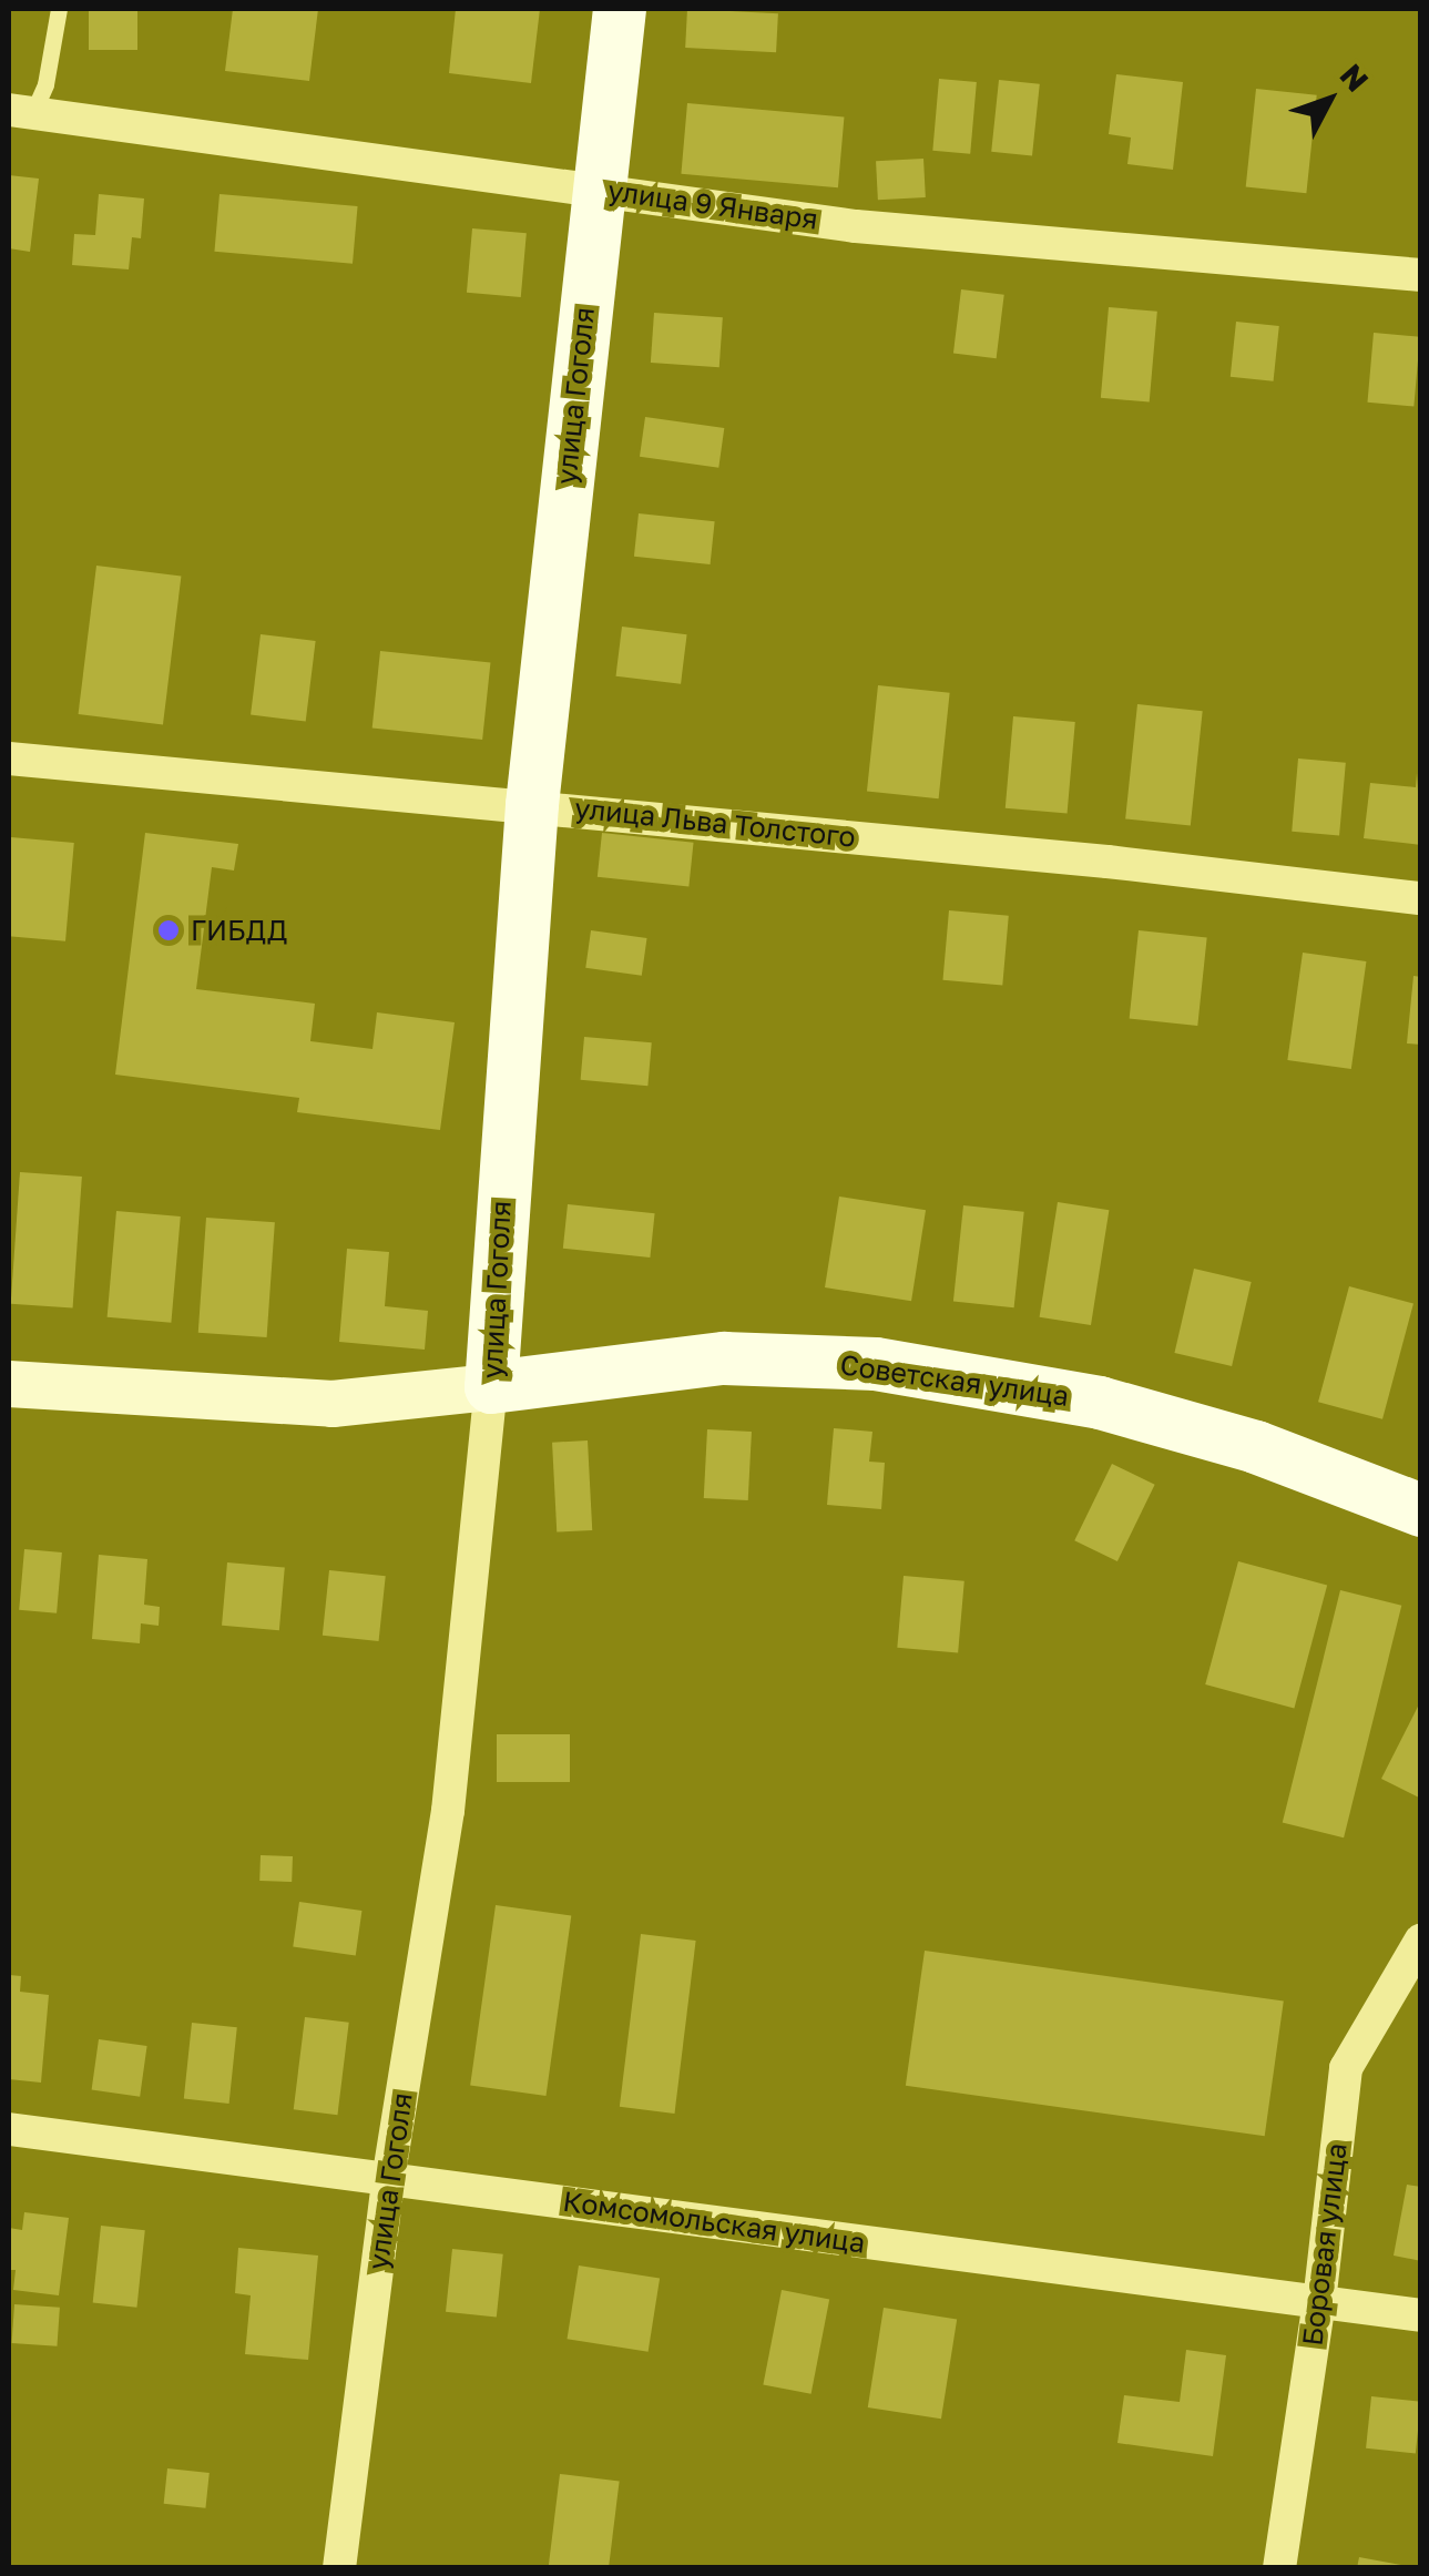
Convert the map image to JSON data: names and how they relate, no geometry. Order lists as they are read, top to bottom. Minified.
{"streets":{"main road":["улица Гоголя","Советская улица"],"street":["улица 9 Января","улица Льва Толстого","Комсомольская улица","Боровая улица"]},"crossings":[["улица 9 Января","улица Гоголя"],["улица Гоголя","улица Льва Толстого"],["улица Гоголя","Советская улица"],["улица Гоголя","Комсомольская улица"],["Комсомольская улица","Боровая улица"]],"places":["ГИБДД"],"north":"top right"}
